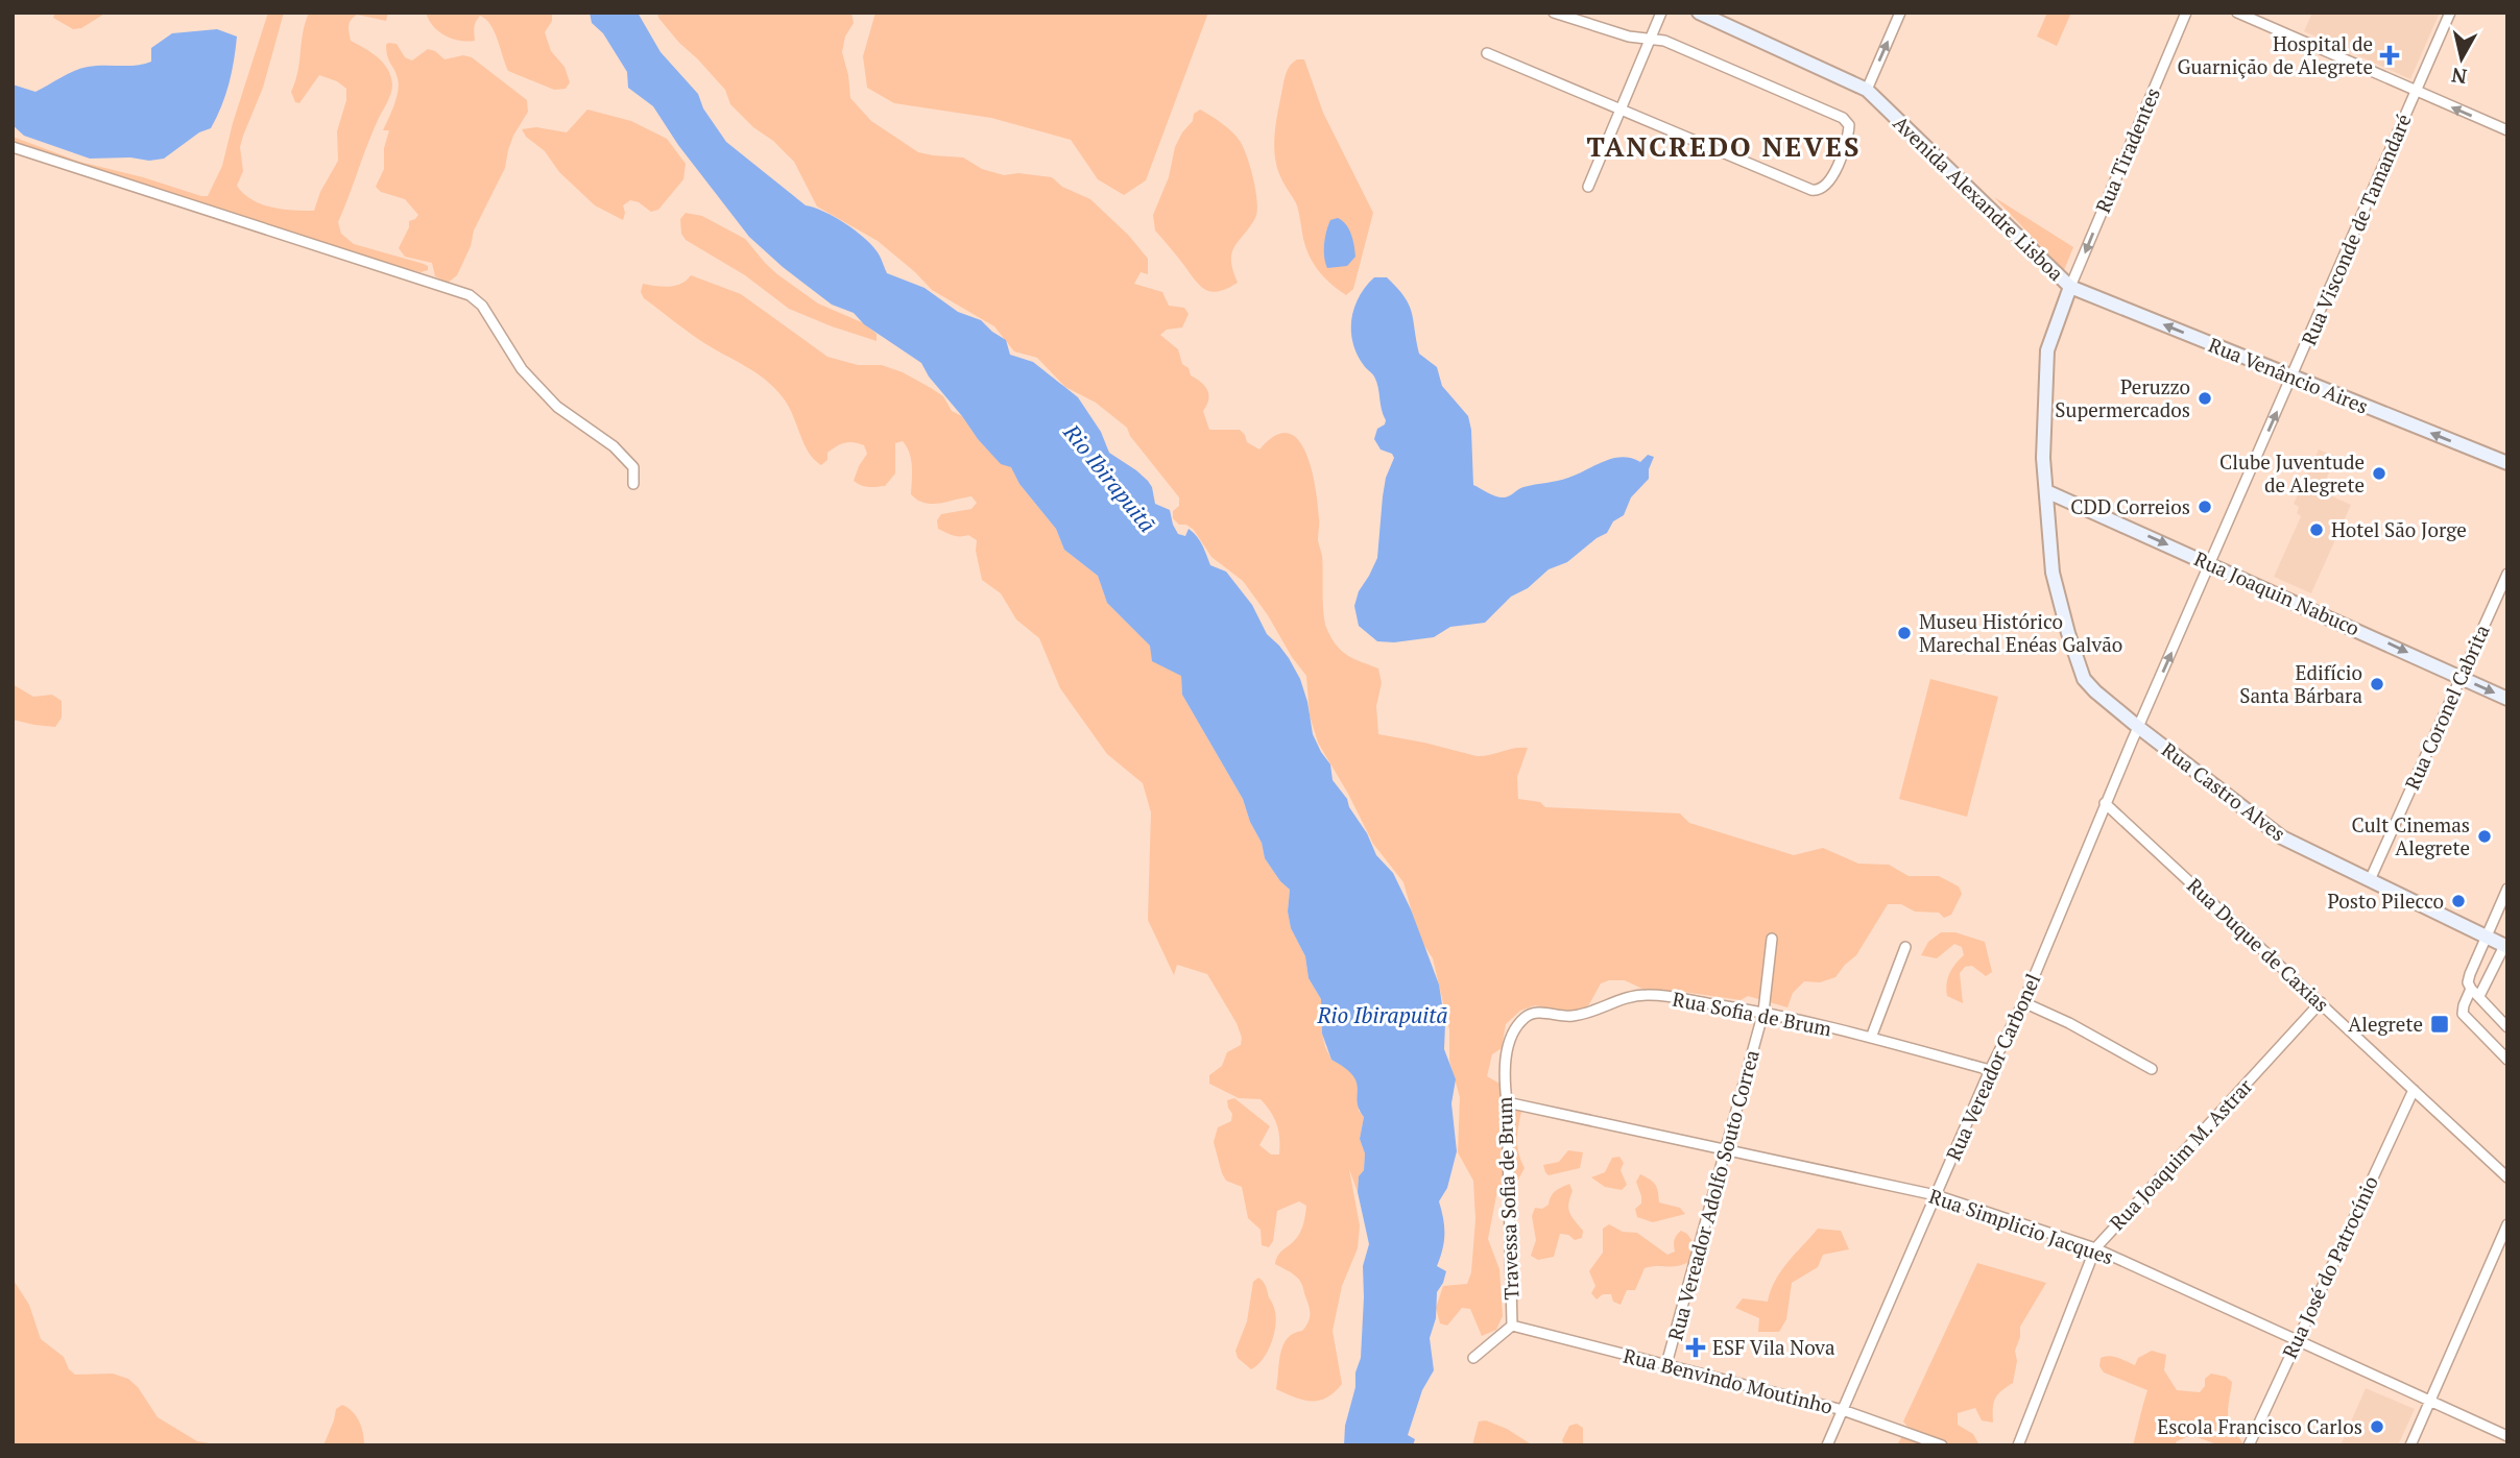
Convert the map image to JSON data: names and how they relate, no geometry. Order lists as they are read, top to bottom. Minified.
{"streets":{"street":["Rua Tiradentes","Avenida Alexandre Lisboa","Rua Visconde de Tamandaré","Rua Venâncio Aires","Rua Joaquin Nabuco","Rua Coronel Cabrita","Rua Castro Alves","Rua Duque de Caxias","Rua Sofia de Brum","Rua Vereador Carbonel","Rua Joaquim M. Astrar","Rua Vereador Adolfo Souto Correa","Travessa Sofia de Brum","Rua Simplicio Jacques","Rua José do Patrocínio","Rua Benvindo Moutinho"]},"crossings":[["Rua Tiradentes","Avenida Alexandre Lisboa"],["Rua Tiradentes","Rua Venâncio Aires"],["Avenida Alexandre Lisboa","Rua Visconde de Tamandaré"],["Avenida Alexandre Lisboa","Rua Venâncio Aires"],["Avenida Alexandre Lisboa","Rua Joaquin Nabuco"],["Avenida Alexandre Lisboa","Rua Castro Alves"],["Avenida Alexandre Lisboa","Rua Vereador Carbonel"],["Rua Visconde de Tamandaré","Rua Venâncio Aires"],["Rua Visconde de Tamandaré","Rua Joaquin Nabuco"],["Rua Visconde de Tamandaré","Rua Castro Alves"],["Rua Visconde de Tamandaré","Rua Vereador Carbonel"],["Rua Joaquin Nabuco","Rua Coronel Cabrita"],["Rua Coronel Cabrita","Rua Castro Alves"],["Rua Castro Alves","Rua Vereador Carbonel"],["Rua Duque de Caxias","Rua Vereador Carbonel"],["Rua Duque de Caxias","Rua Joaquim M. Astrar"],["Rua Duque de Caxias","Rua José do Patrocínio"],["Rua Sofia de Brum","Rua Vereador Carbonel"],["Rua Sofia de Brum","Rua Vereador Adolfo Souto Correa"],["Rua Sofia de Brum","Travessa Sofia de Brum"],["Rua Vereador Carbonel","Rua Simplicio Jacques"],["Rua Vereador Carbonel","Rua Benvindo Moutinho"],["Rua Joaquim M. Astrar","Rua Simplicio Jacques"],["Rua Vereador Adolfo Souto Correa","Rua Simplicio Jacques"],["Rua Vereador Adolfo Souto Correa","Rua Benvindo Moutinho"],["Travessa Sofia de Brum","Rua Simplicio Jacques"],["Travessa Sofia de Brum","Rua Benvindo Moutinho"],["Rua Simplicio Jacques","Rua José do Patrocínio"]],"one_way":["Rua Tiradentes","Rua Visconde de Tamandaré","Rua Venâncio Aires","Rua Joaquin Nabuco"],"districts":["TANCREDO NEVES"],"water":["Rio Ibirapuitã"],"places":{"health":["Hospital de Guarnição de Alegrete","ESF Vila Nova"],"other":["Peruzzo Supermercados","Clube Juventude de Alegrete","CDD Correios","Hotel São Jorge","Museu Histórico Marechal Enéas Galvão","Edifício Santa Bárbara","Cult Cinemas Alegrete","Posto Pilecco","Escola Francisco Carlos"],"transit":["Alegrete"]},"north":"bottom"}
